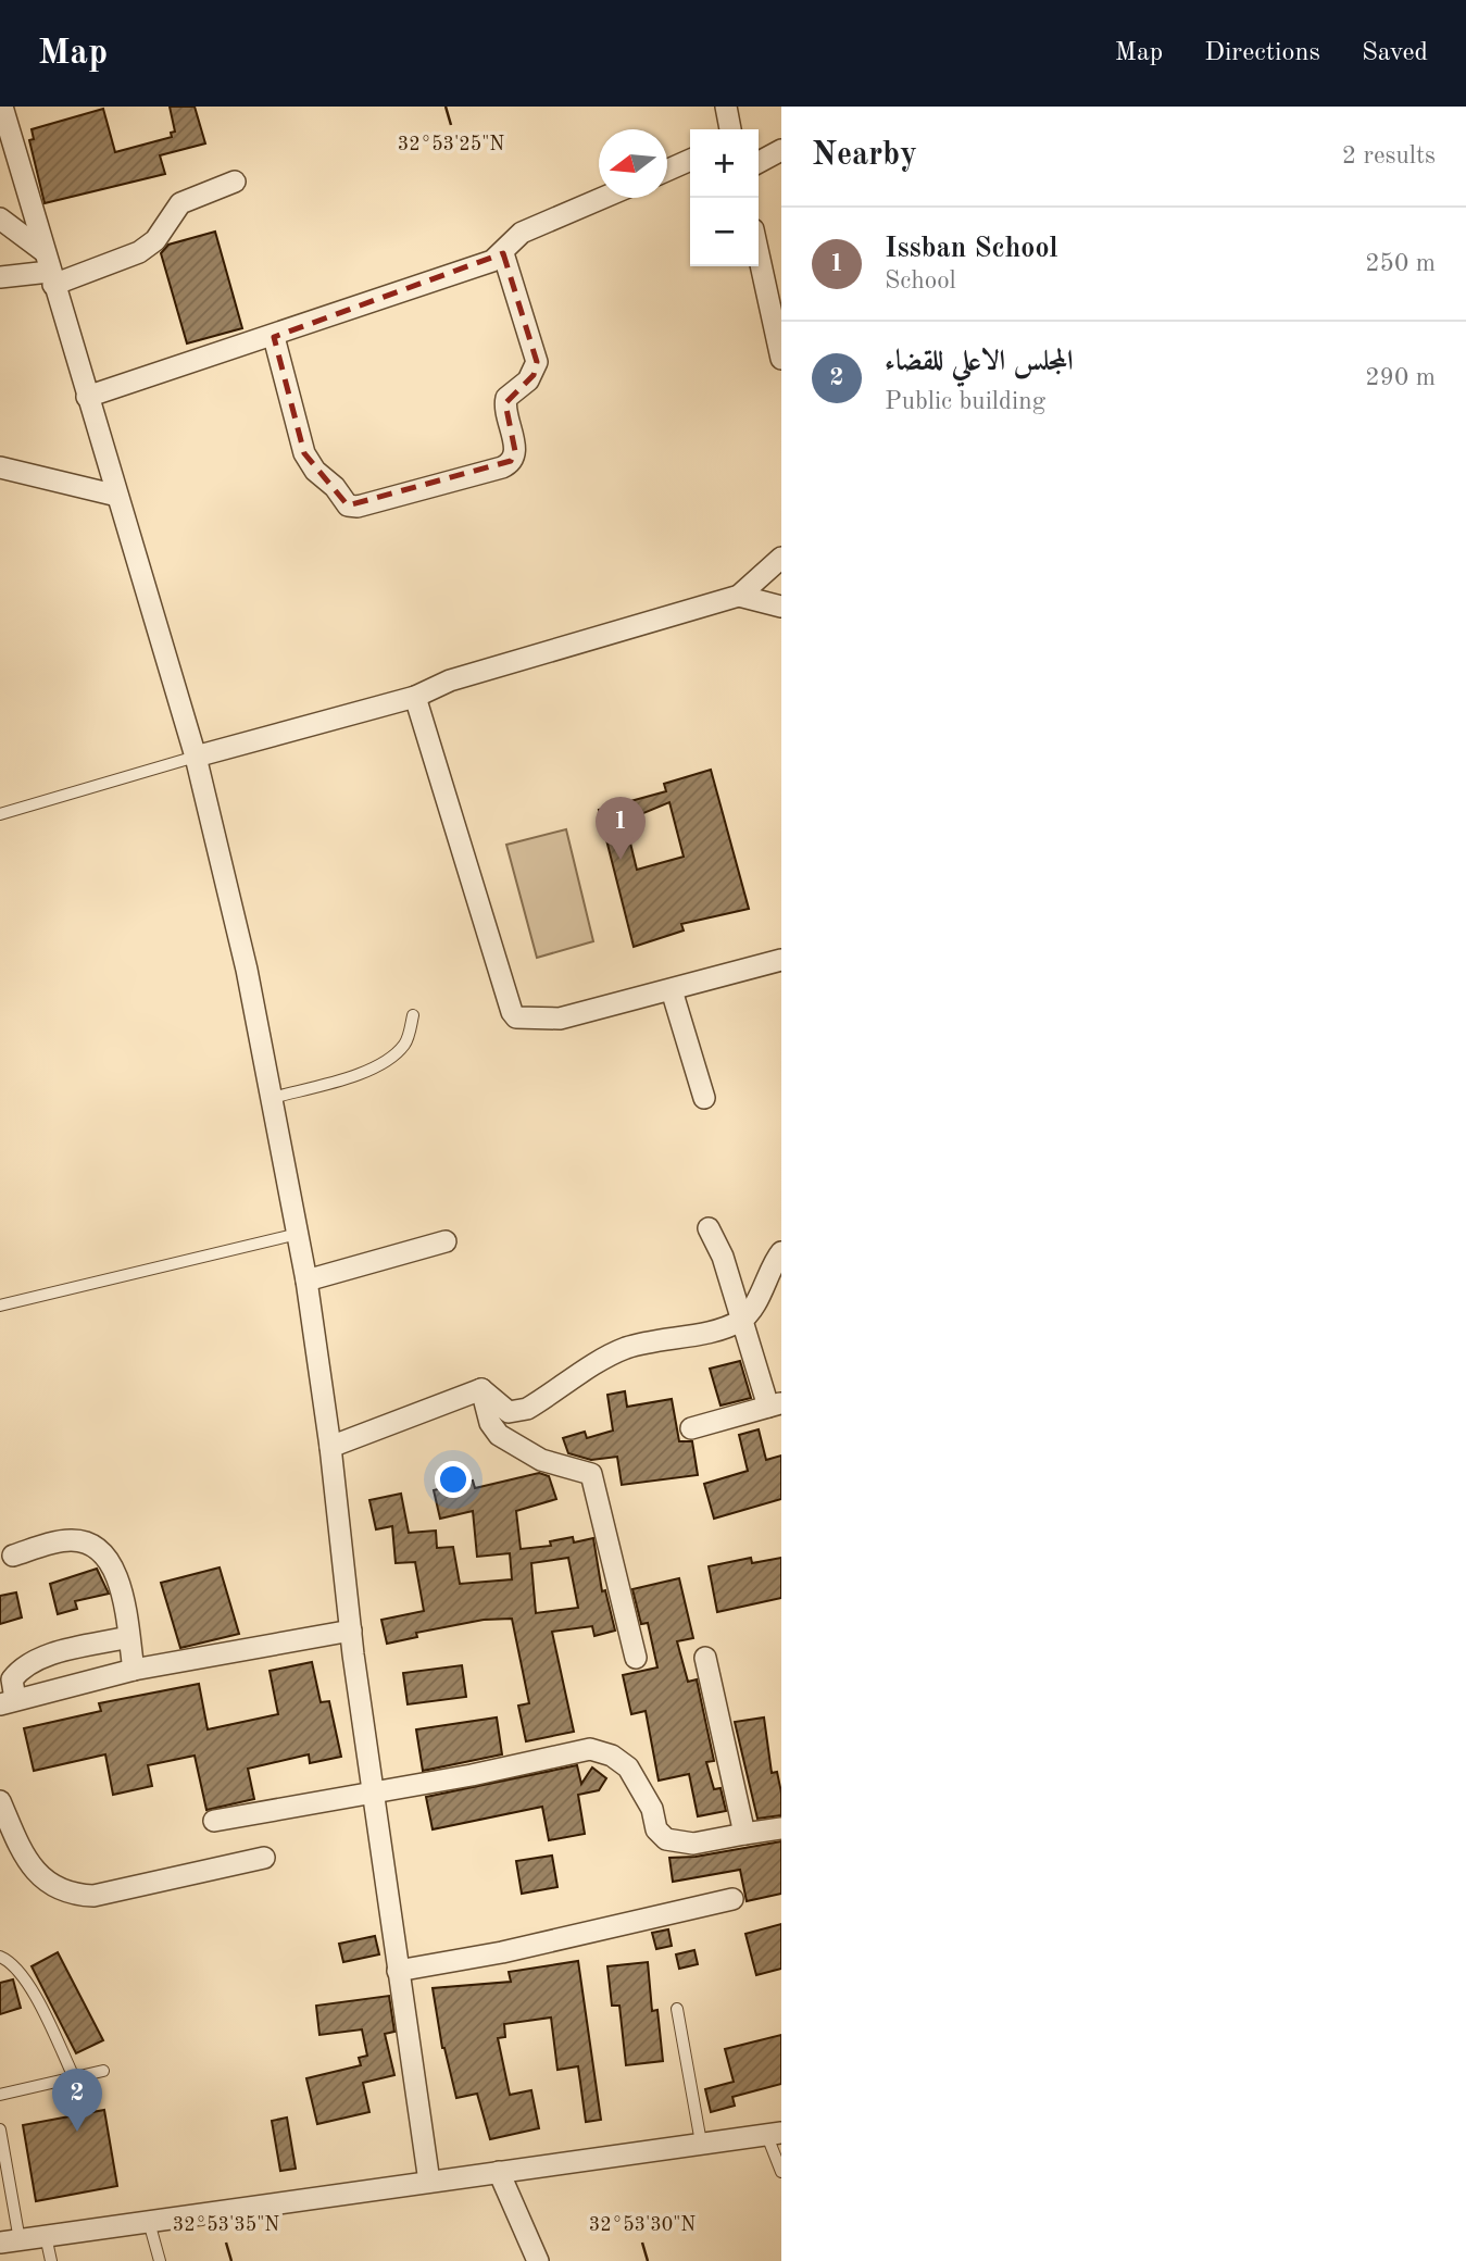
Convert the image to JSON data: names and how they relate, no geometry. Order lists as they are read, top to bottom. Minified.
{"north":"left","page":{"header":"Map","nav":["Map","Directions","Saved"],"heading":["Nearby","2 results"],"map_buttons":["+","−"],"list":[{"mark":"1","name":"Issban School","note":"School","value":"250 m"},{"mark":"2","name":"المجلس الاعلي للقضاء","note":"Public building","value":"290 m"}],"pins":["1","2"]},"coordinates":["32°53'25\"N","32°53'35\"N","32°53'30\"N"]}
